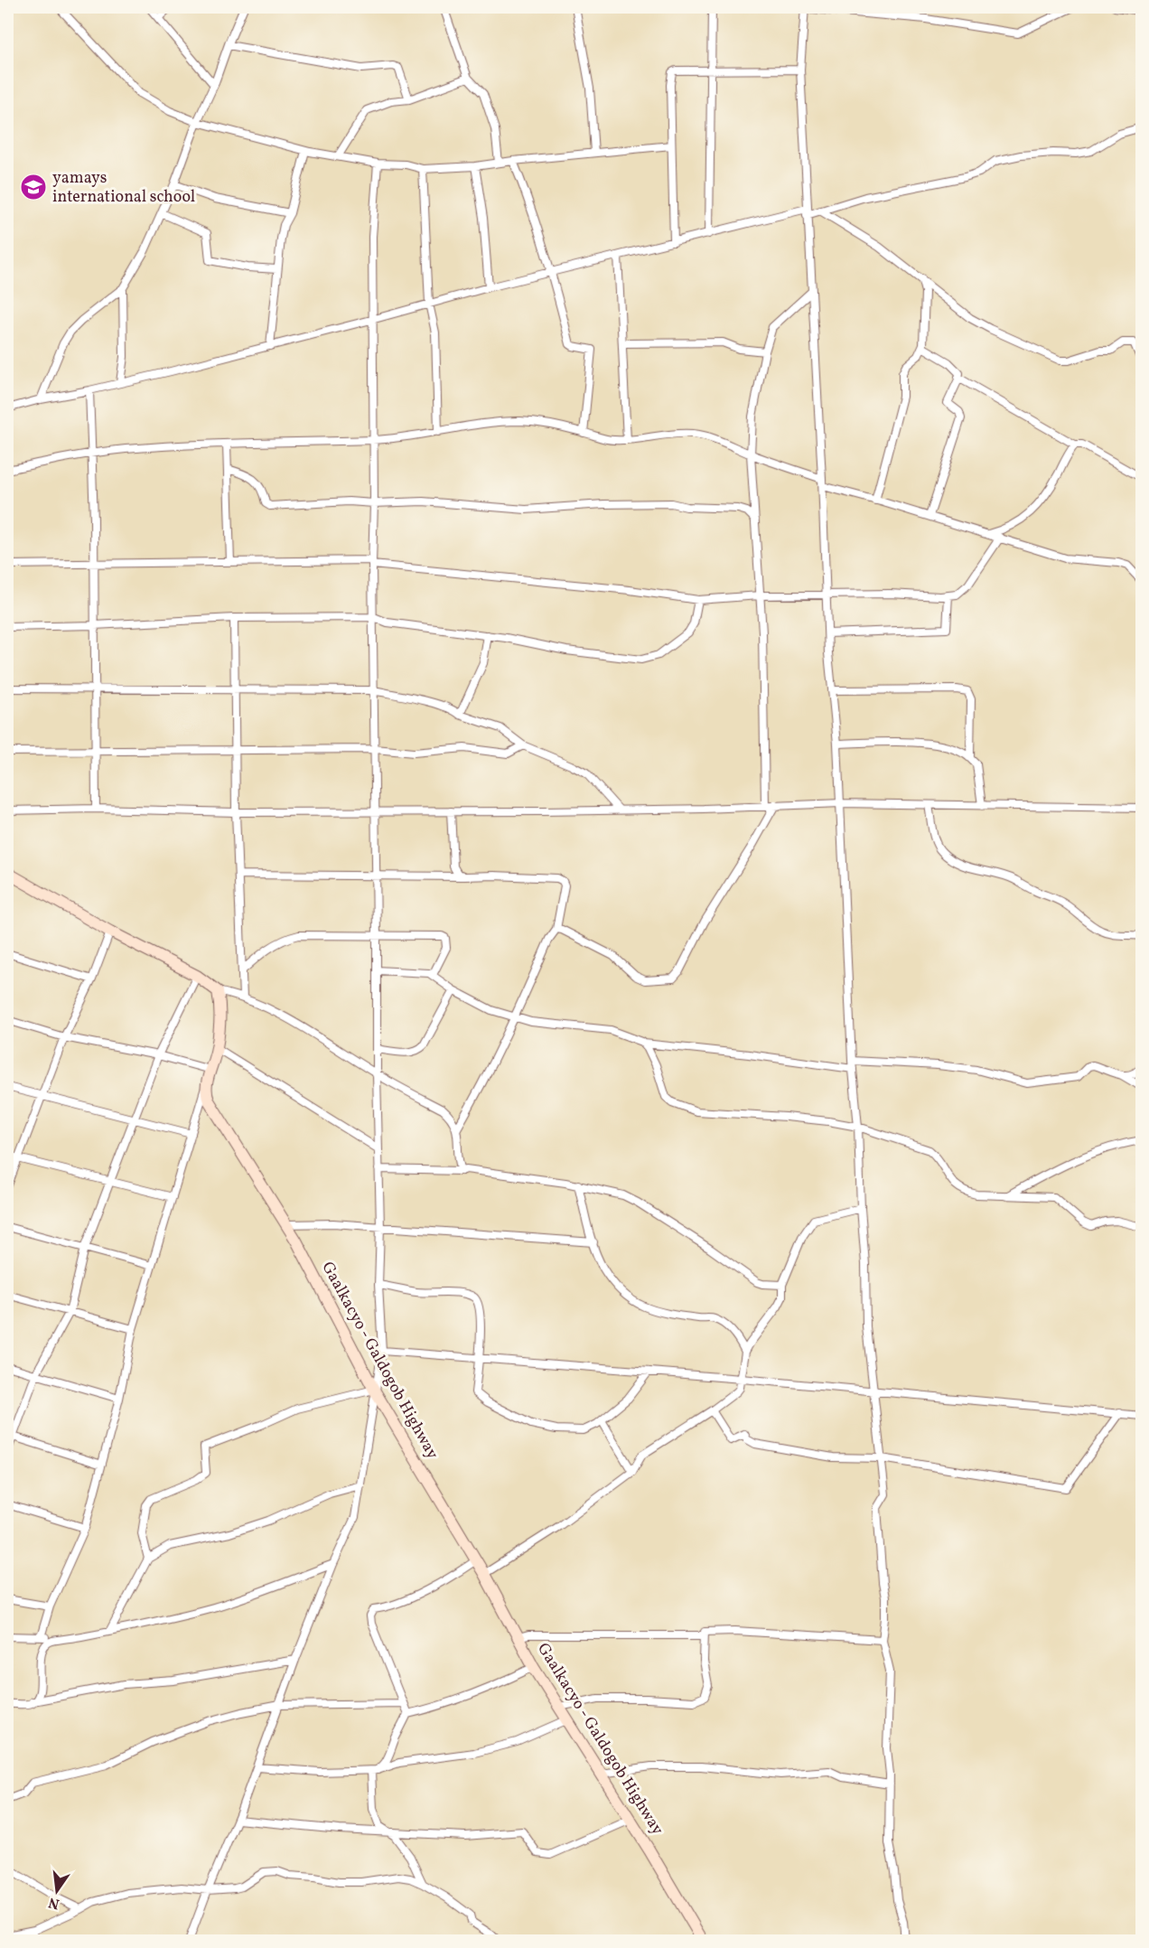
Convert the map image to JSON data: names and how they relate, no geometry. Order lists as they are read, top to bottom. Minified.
{"streets":{"street":["Gaalkacyo - Galdogob Highway"]},"places":{"school or university":["yamays international school"]},"north":"bottom"}
